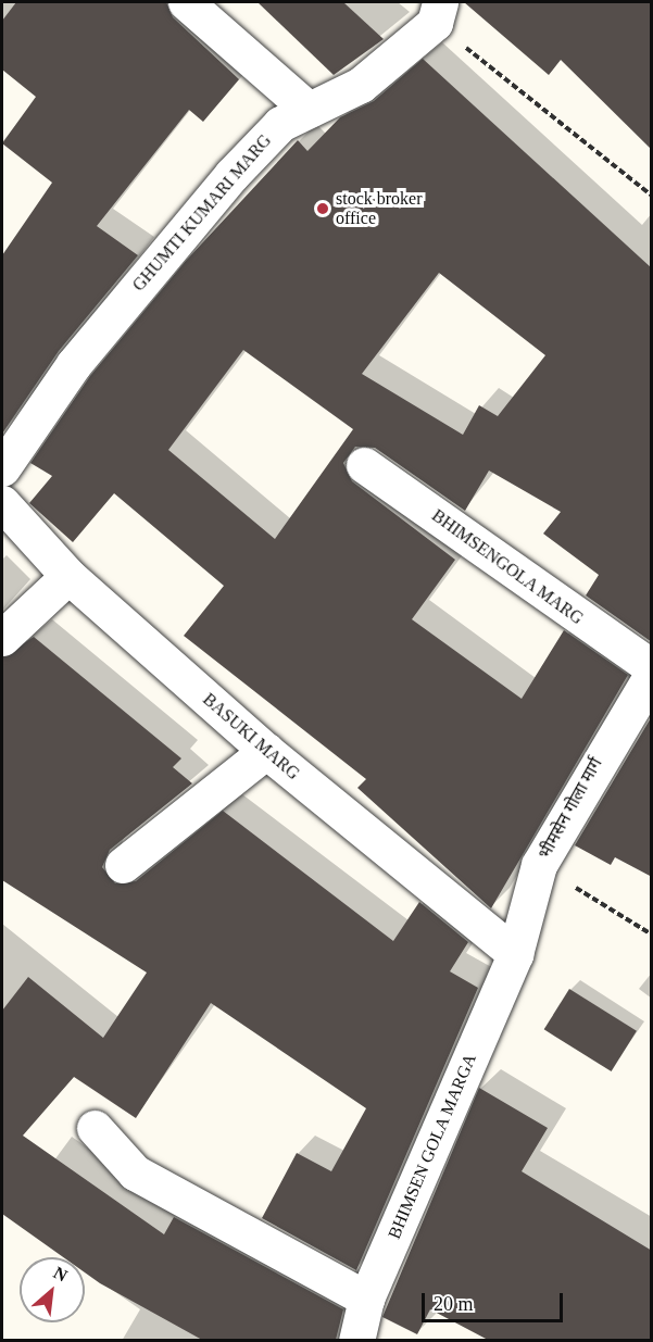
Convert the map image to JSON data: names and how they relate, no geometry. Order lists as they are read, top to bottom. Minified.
{"streets":{"street":["GHUMTI KUMARI MARG","BHIMSENGOLA MARG","BASUKI MARG","भीमसेन गोला मार्ग","BHIMSEN GOLA MARGA"]},"crossings":[["BASUKI MARG","भीमसेन गोला मार्ग"],["BASUKI MARG","BHIMSEN GOLA MARGA"],["भीमसेन गोला मार्ग","BHIMSEN GOLA MARGA"]],"places":["stock broker office"],"scale_bar":"20 m","north":"top right"}
